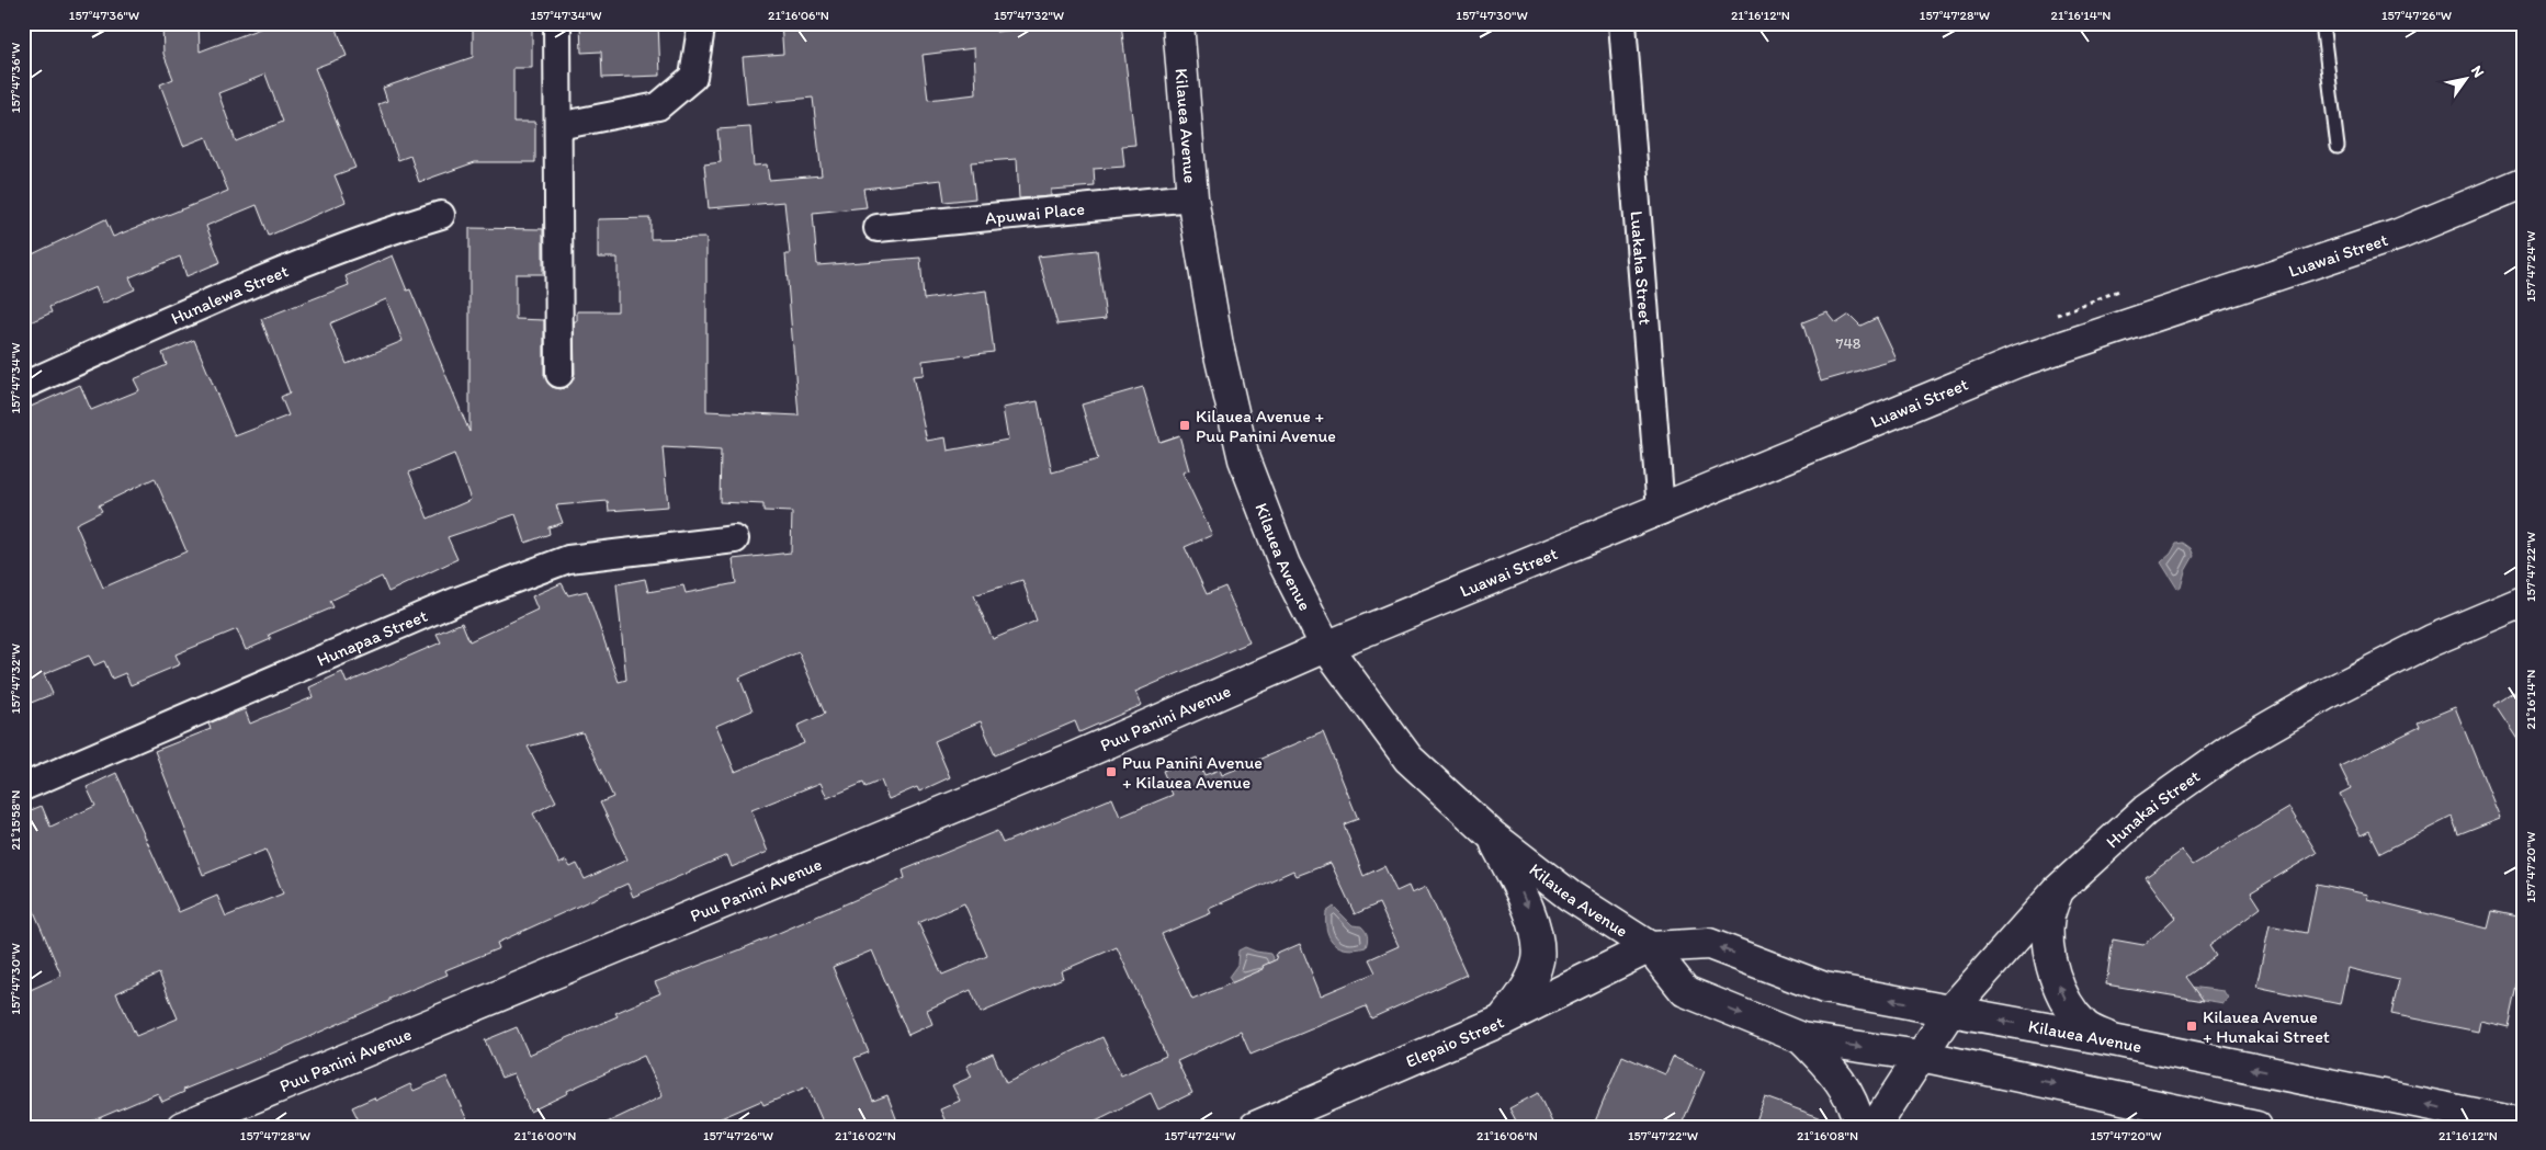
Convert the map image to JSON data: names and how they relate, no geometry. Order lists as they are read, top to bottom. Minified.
{"streets":{"street":["Kilauea Avenue","Apuwai Place","Luawai Street","Luakaha Street","Hunalewa Street","Hunapaa Street","Puu Panini Avenue","Hunakai Street","Elepaio Street"]},"crossings":[["Kilauea Avenue","Apuwai Place"],["Kilauea Avenue","Luawai Street"],["Kilauea Avenue","Puu Panini Avenue"],["Kilauea Avenue","Hunakai Street"],["Kilauea Avenue","Elepaio Street"],["Luawai Street","Luakaha Street"],["Luawai Street","Puu Panini Avenue"]],"places":{"transit":["Kilauea Avenue + Puu Panini Avenue","Puu Panini Avenue + Kilauea Avenue","Kilauea Avenue + Hunakai Street"]},"house_numbers":["748"],"north":"top right","coordinates":["157°47'36\"W","157°47'34\"W","21°16'06\"N","157°47'32\"W","157°47'30\"W","21°16'12\"N","157°47'28\"W","21°16'14\"N","157°47'26\"W","157°47'24\"W","157°47'22\"W","21°15'58\"N","157°47'20\"W","21°16'00\"N","21°16'02\"N","21°16'08\"N"]}
